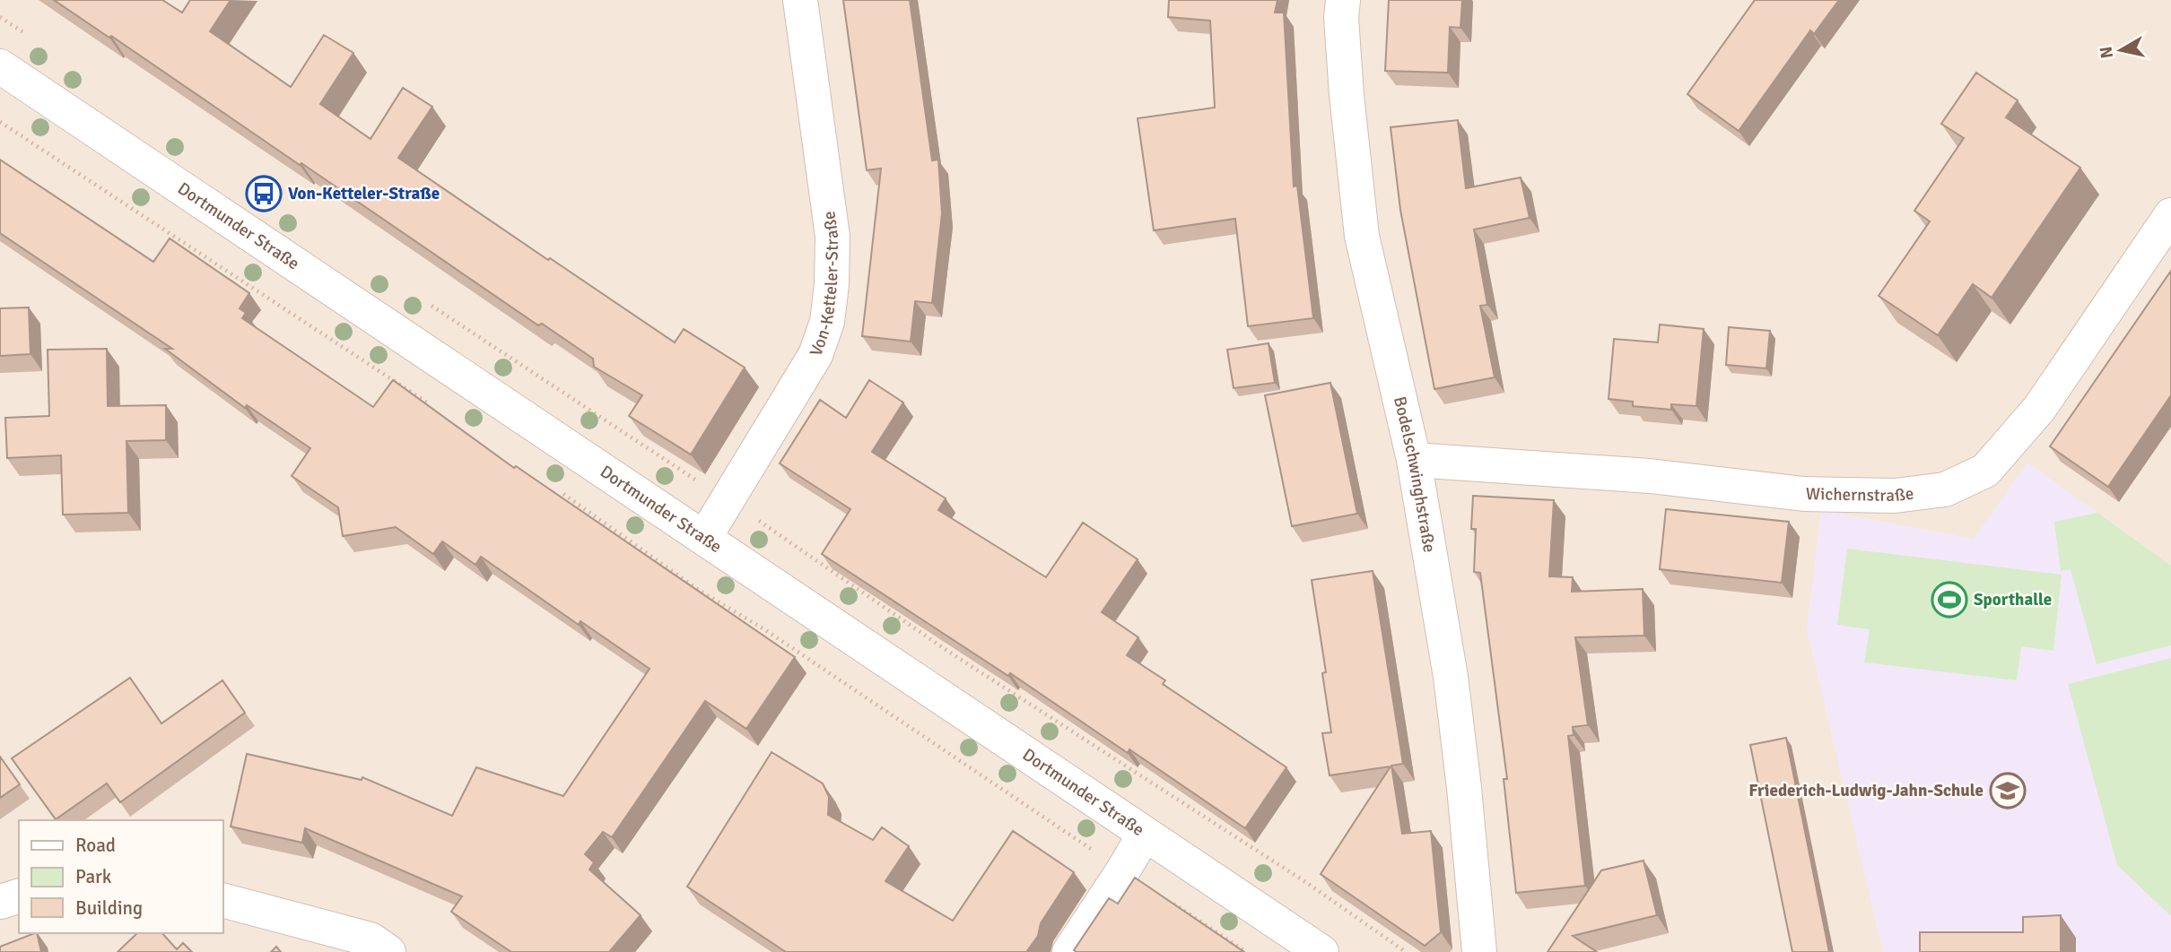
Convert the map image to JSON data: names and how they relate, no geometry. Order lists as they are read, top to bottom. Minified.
{"streets":{"street":["Dortmunder Straße","Von-Ketteler-Straße","Bodelschwinghstraße","Wichernstraße"]},"crossings":[["Dortmunder Straße","Von-Ketteler-Straße"],["Bodelschwinghstraße","Wichernstraße"]],"places":{"bus stop":["Von-Ketteler-Straße"],"sports":["Sporthalle"],"school or university":["Friederich-Ludwig-Jahn-Schule"]},"legend":["Road","Park","Building"],"north":"left"}
